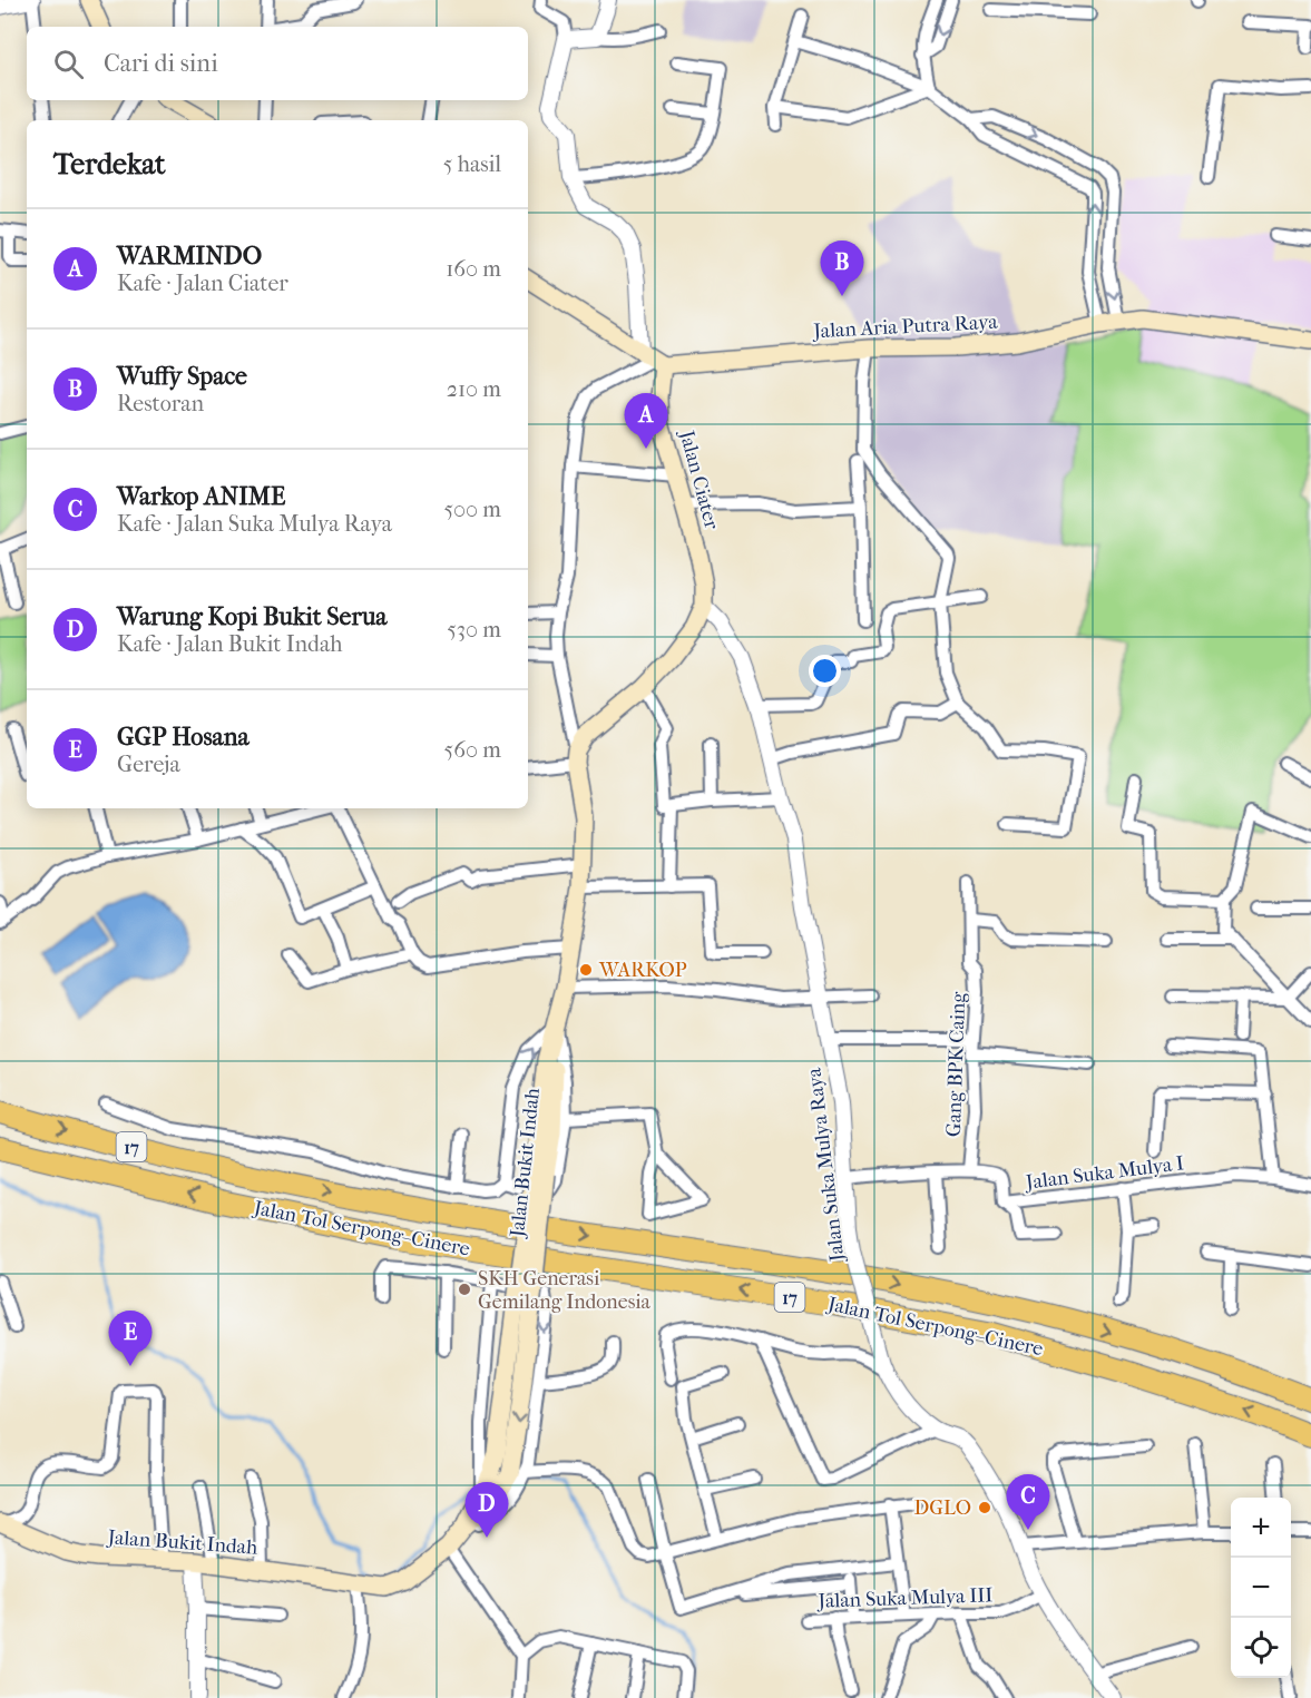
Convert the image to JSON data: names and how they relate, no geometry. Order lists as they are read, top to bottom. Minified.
{"streets":{"highway":["17","Jalan Tol Serpong–Cinere"],"main road":["Jalan Aria Putra Raya","Jalan Ciater","Jalan Bukit Indah"],"street":["Gang BPK Caing","Jalan Suka Mulya Raya","Jalan Suka Mulya I","Jalan Suka Mulya III"]},"crossings":[["Jalan Aria Putra Raya","Jalan Ciater"],["Jalan Ciater","Jalan Suka Mulya Raya"],["Gang BPK Caing","Jalan Suka Mulya I"],["Jalan Suka Mulya Raya","Jalan Suka Mulya I"],["Jalan Suka Mulya Raya","Jalan Suka Mulya III"]],"places":["WARKOP","SKH Generasi Gemilang Indonesia","DGLO"],"page":{"search":"Cari di sini","heading":["Terdekat","5 hasil"],"list":[{"mark":"A","name":"WARMINDO","note":"Kafe · Jalan Ciater","value":"160 m"},{"mark":"B","name":"Wuffy Space","note":"Restoran","value":"210 m"},{"mark":"C","name":"Warkop ANIME","note":"Kafe · Jalan Suka Mulya Raya","value":"500 m"},{"mark":"D","name":"Warung Kopi Bukit Serua","note":"Kafe · Jalan Bukit Indah","value":"530 m"},{"mark":"E","name":"GGP Hosana","note":"Gereja","value":"560 m"}],"pins":["B","A","E","C","D"],"map_buttons":["+","−"]}}
